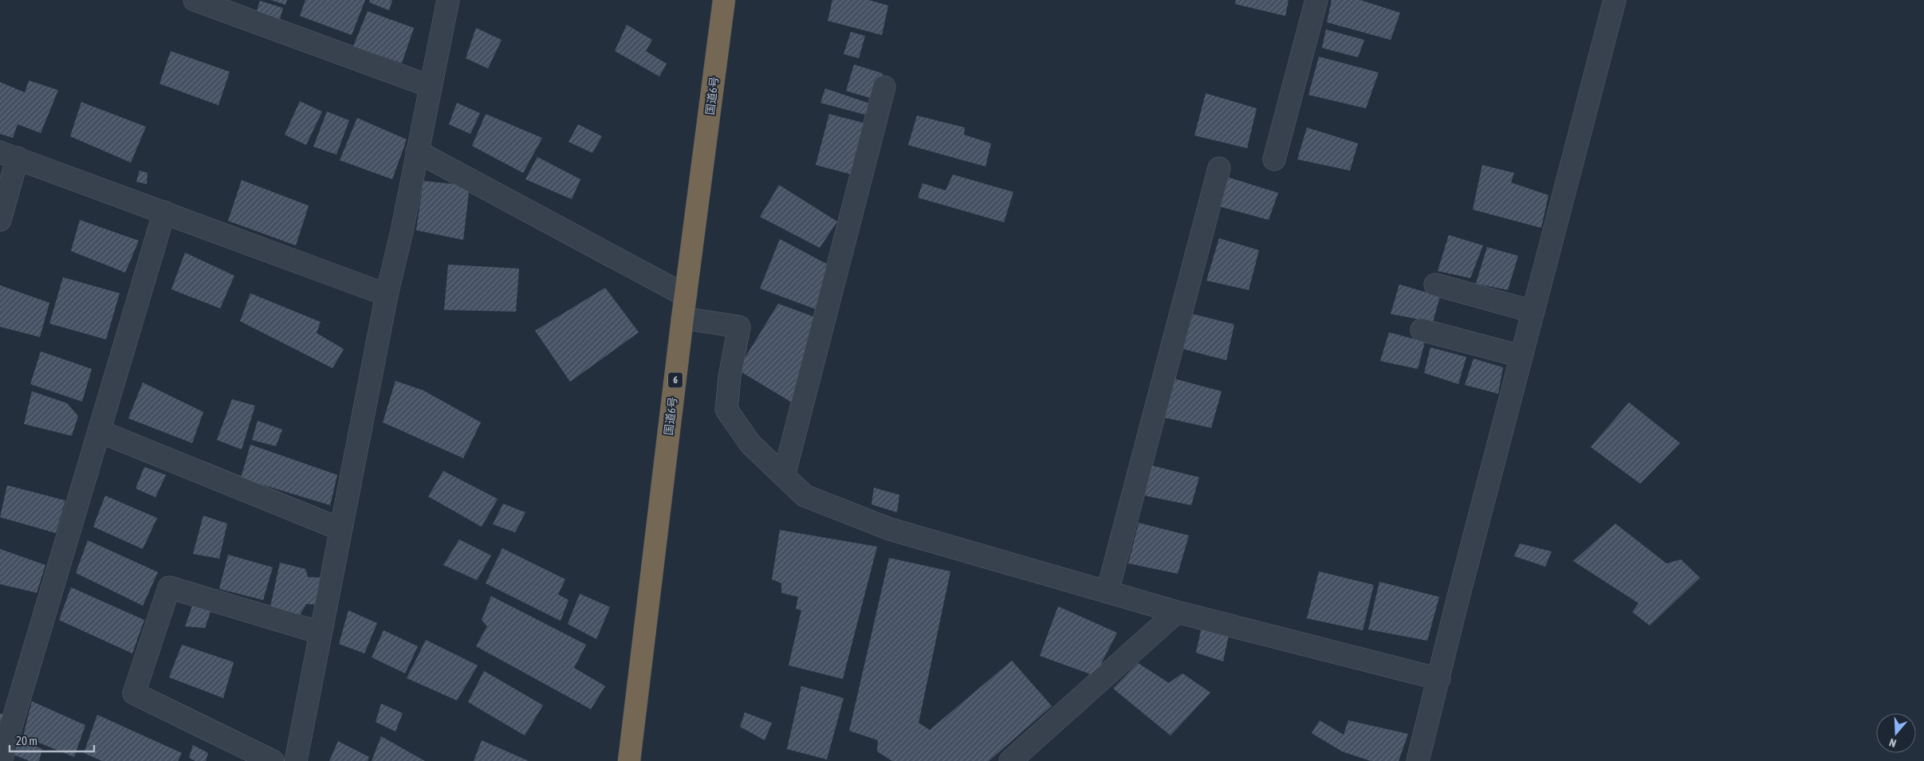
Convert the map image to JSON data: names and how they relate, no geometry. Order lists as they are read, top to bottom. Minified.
{"streets":{"highway":["国道6号","6"]},"scale_bar":"20 m","north":"bottom"}
